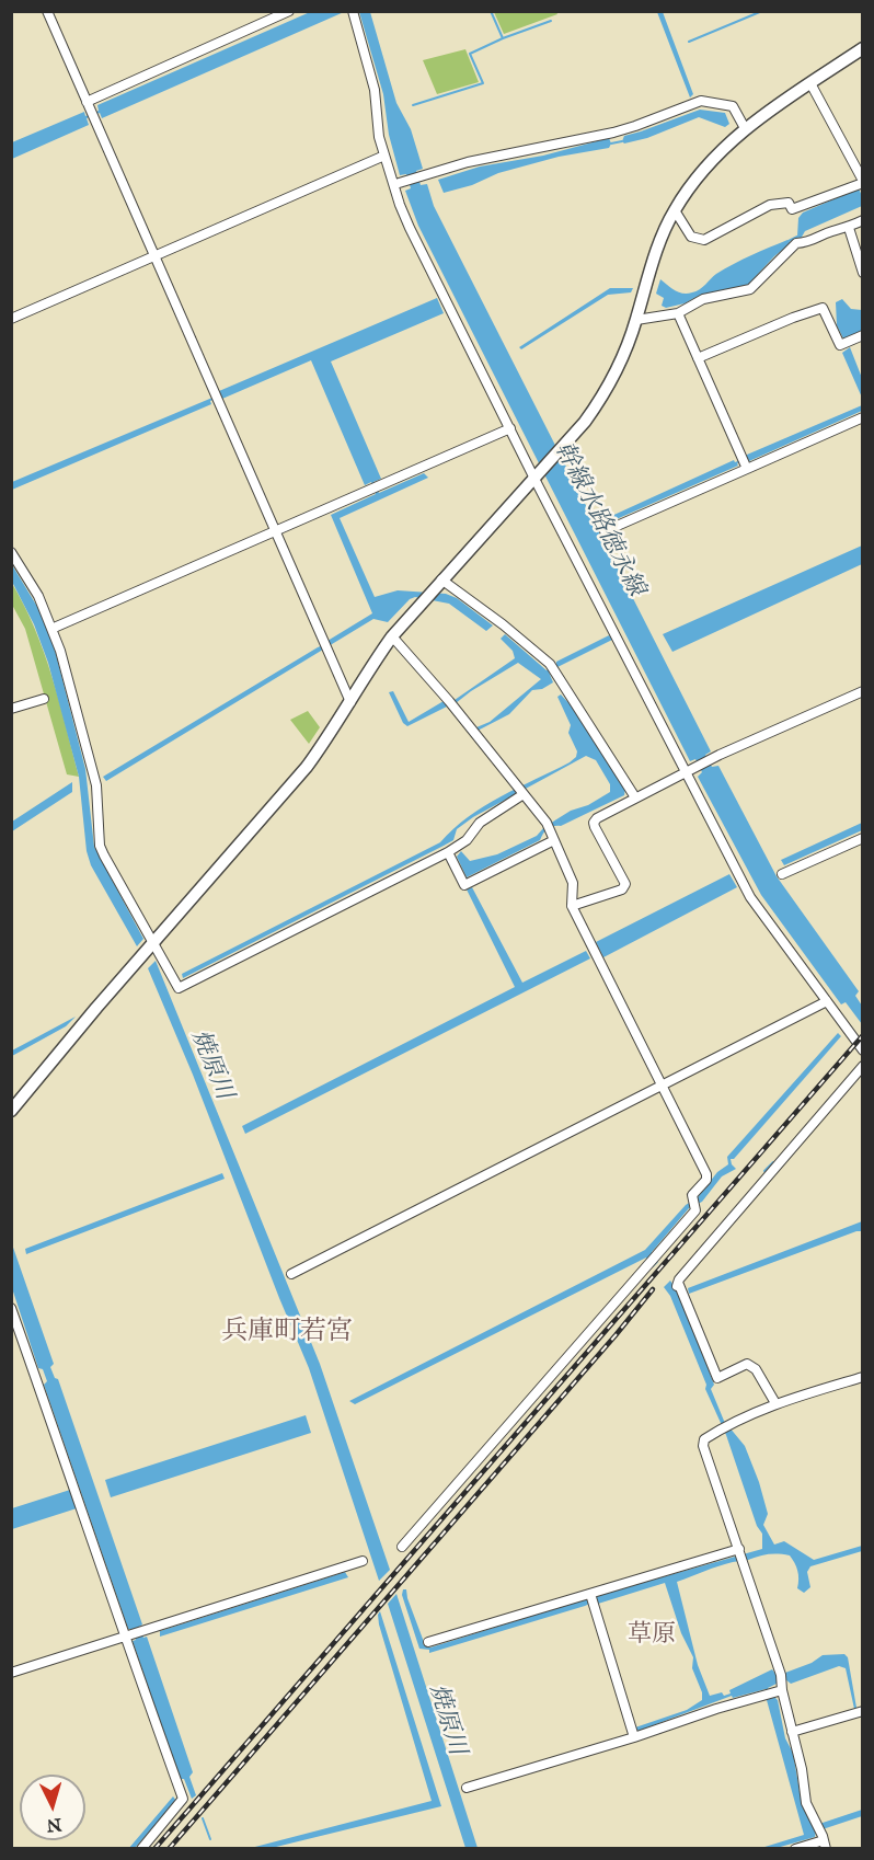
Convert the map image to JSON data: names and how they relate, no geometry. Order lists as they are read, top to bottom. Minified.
{"districts":["兵庫町若宮","草原"],"water":["幹線水路徳永線","焼原川"],"north":"bottom"}
